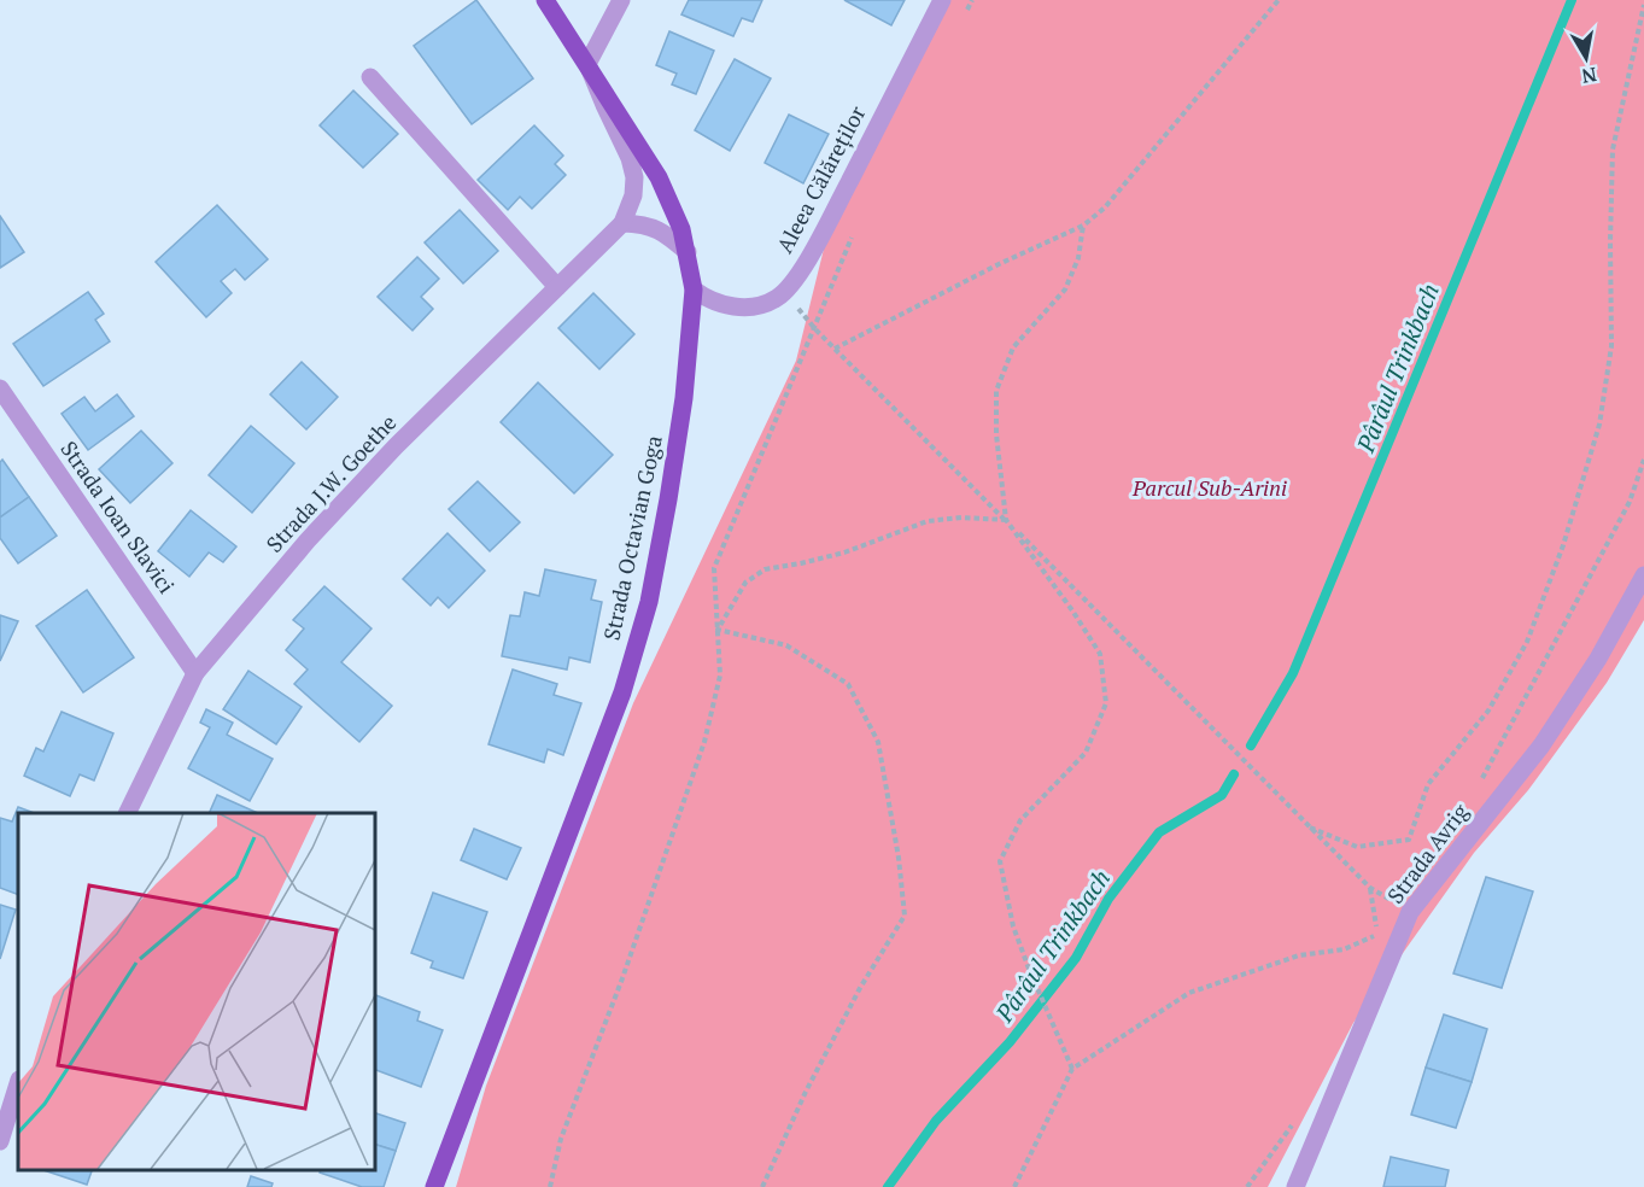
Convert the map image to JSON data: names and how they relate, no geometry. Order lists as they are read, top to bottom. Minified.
{"streets":{"main road":["Strada Octavian Goga"],"street":["Aleea Călăreților","Strada J.W. Goethe","Strada Ioan Slavici","Strada Avrig"]},"crossings":[["Aleea Călăreților","Strada Octavian Goga"],["Strada J.W. Goethe","Strada Ioan Slavici"],["Strada J.W. Goethe","Strada Octavian Goga"]],"water":["Pârâul Trinkbach"],"parks":["Parcul Sub-Arini"],"north":"bottom"}
